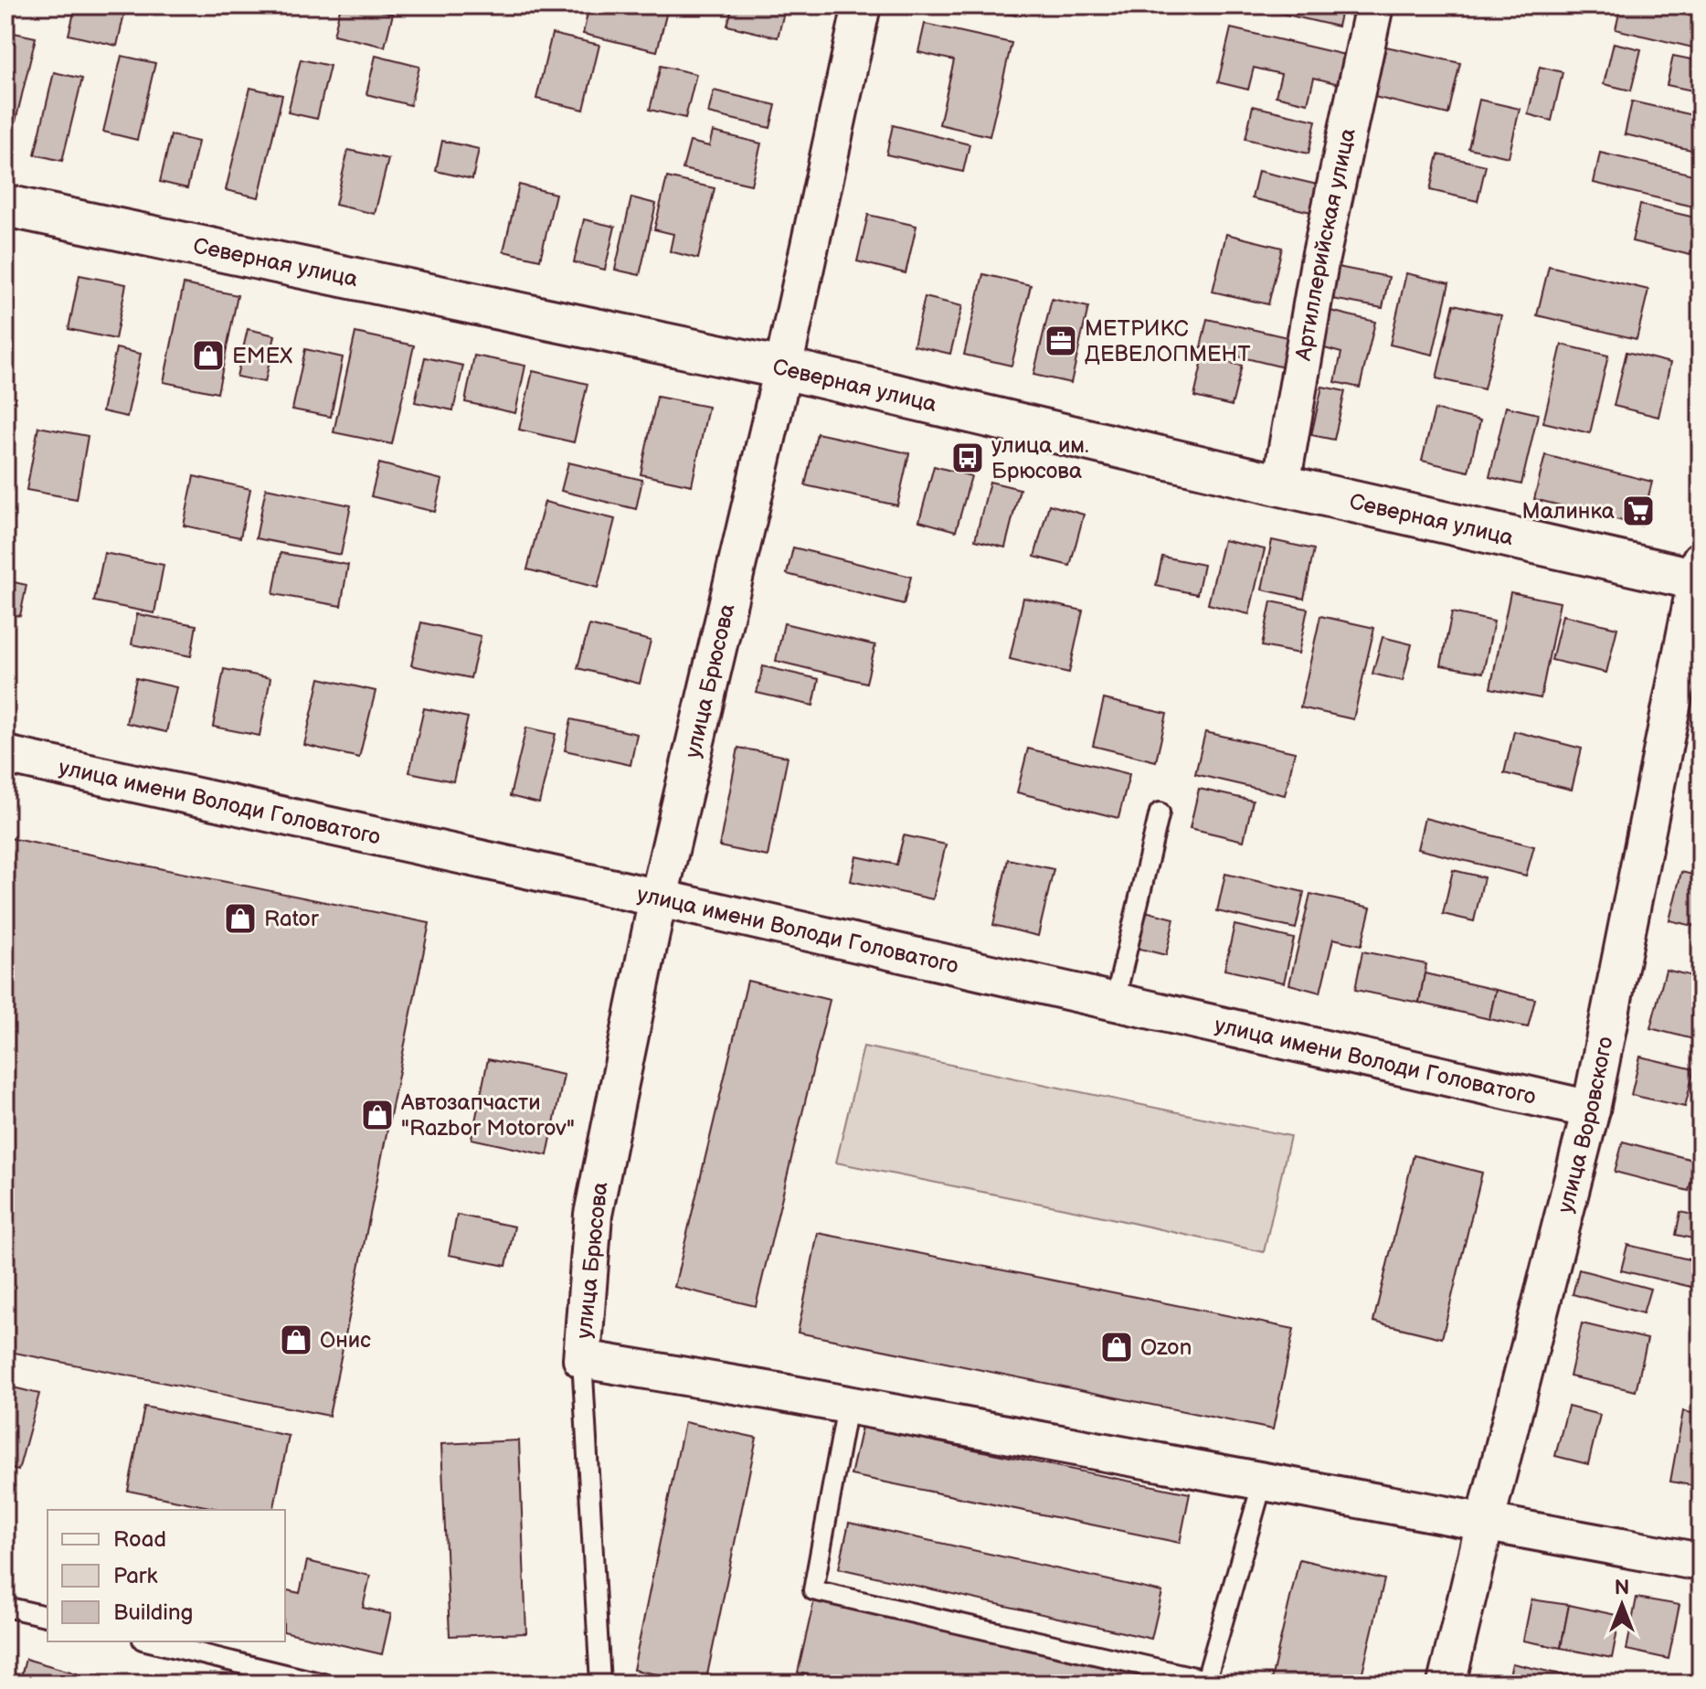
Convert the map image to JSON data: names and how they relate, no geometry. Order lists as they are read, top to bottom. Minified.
{"streets":{"main road":["Северная улица"],"street":["Артиллерийская улица","улица Брюсова","улица имени Володи Головатого","улица Воровского"]},"crossings":[["Артиллерийская улица","Северная улица"],["Северная улица","улица Брюсова"],["Северная улица","улица Воровского"],["улица Брюсова","улица имени Володи Головатого"],["улица имени Володи Головатого","улица Воровского"]],"places":{"office":["МЕТРИКС ДЕВЕЛОПМЕНТ"],"shop":["EMEX","Rator","Автозапчасти \"Razbor Motorov\"","Онис","Ozon"],"bus stop":["улица им. Брюсова"],"supermarket":["Малинка"]},"legend":["Road","Park","Building"],"north":"top"}
